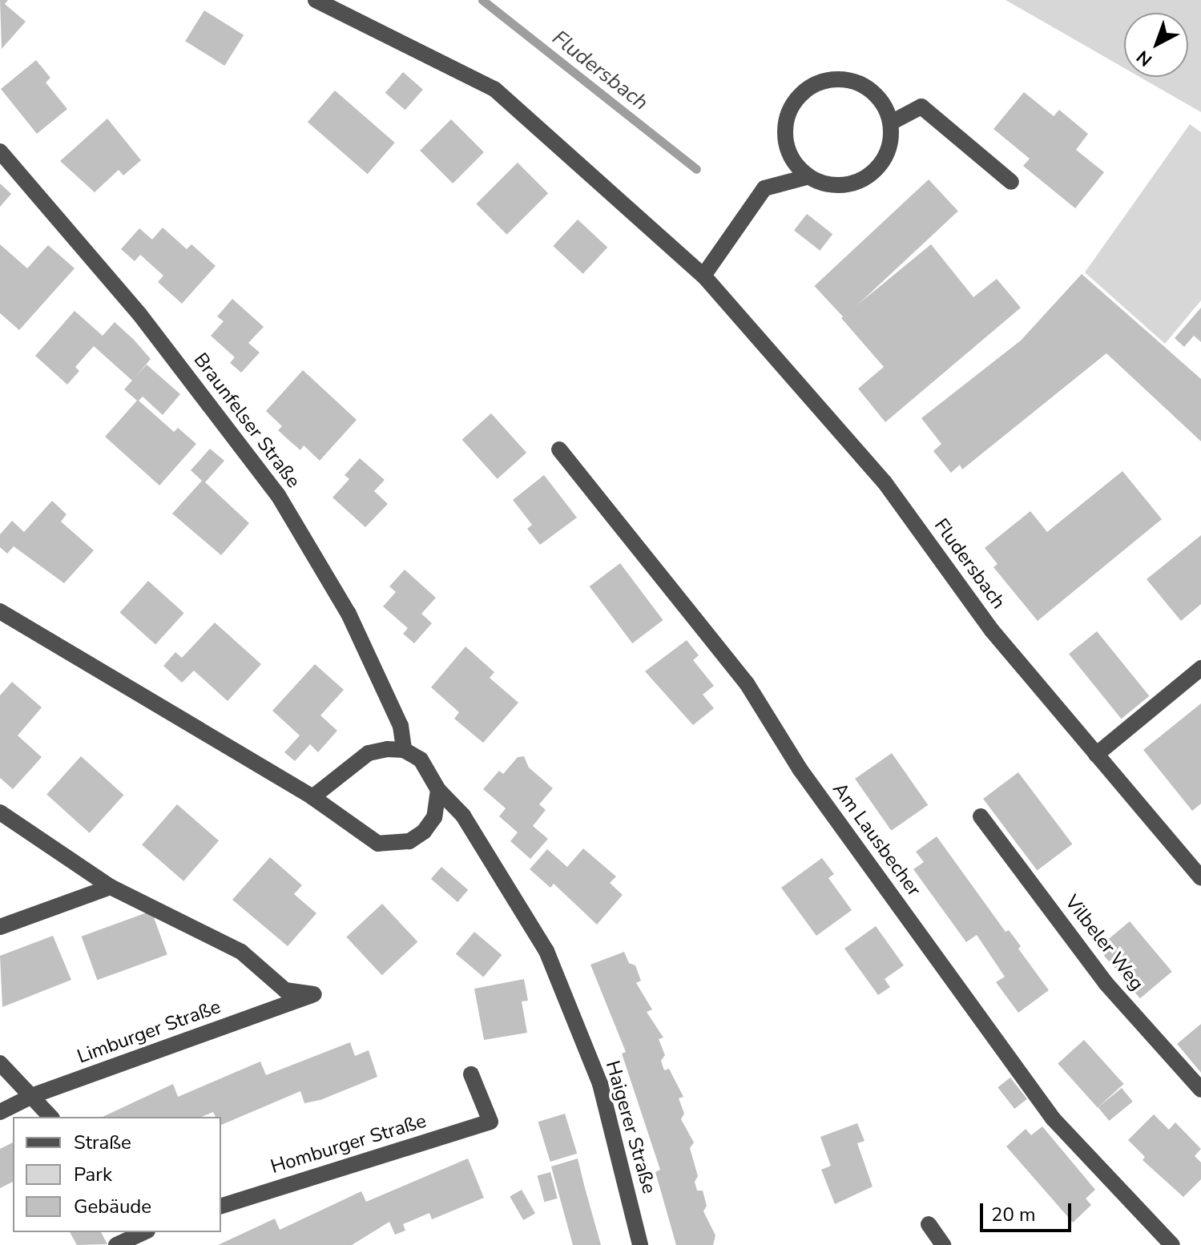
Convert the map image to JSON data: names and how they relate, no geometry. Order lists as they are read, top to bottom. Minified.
{"streets":{"street":["Braunfelser Straße","Fludersbach","Am Lausbecher","Vilbeler Weg","Limburger Straße","Haigerer Straße","Homburger Straße"]},"crossings":[["Braunfelser Straße","Haigerer Straße"]],"water":["Fludersbach"],"legend":["Straße","Park","Gebäude"],"scale_bar":"20 m","north":"bottom left"}
